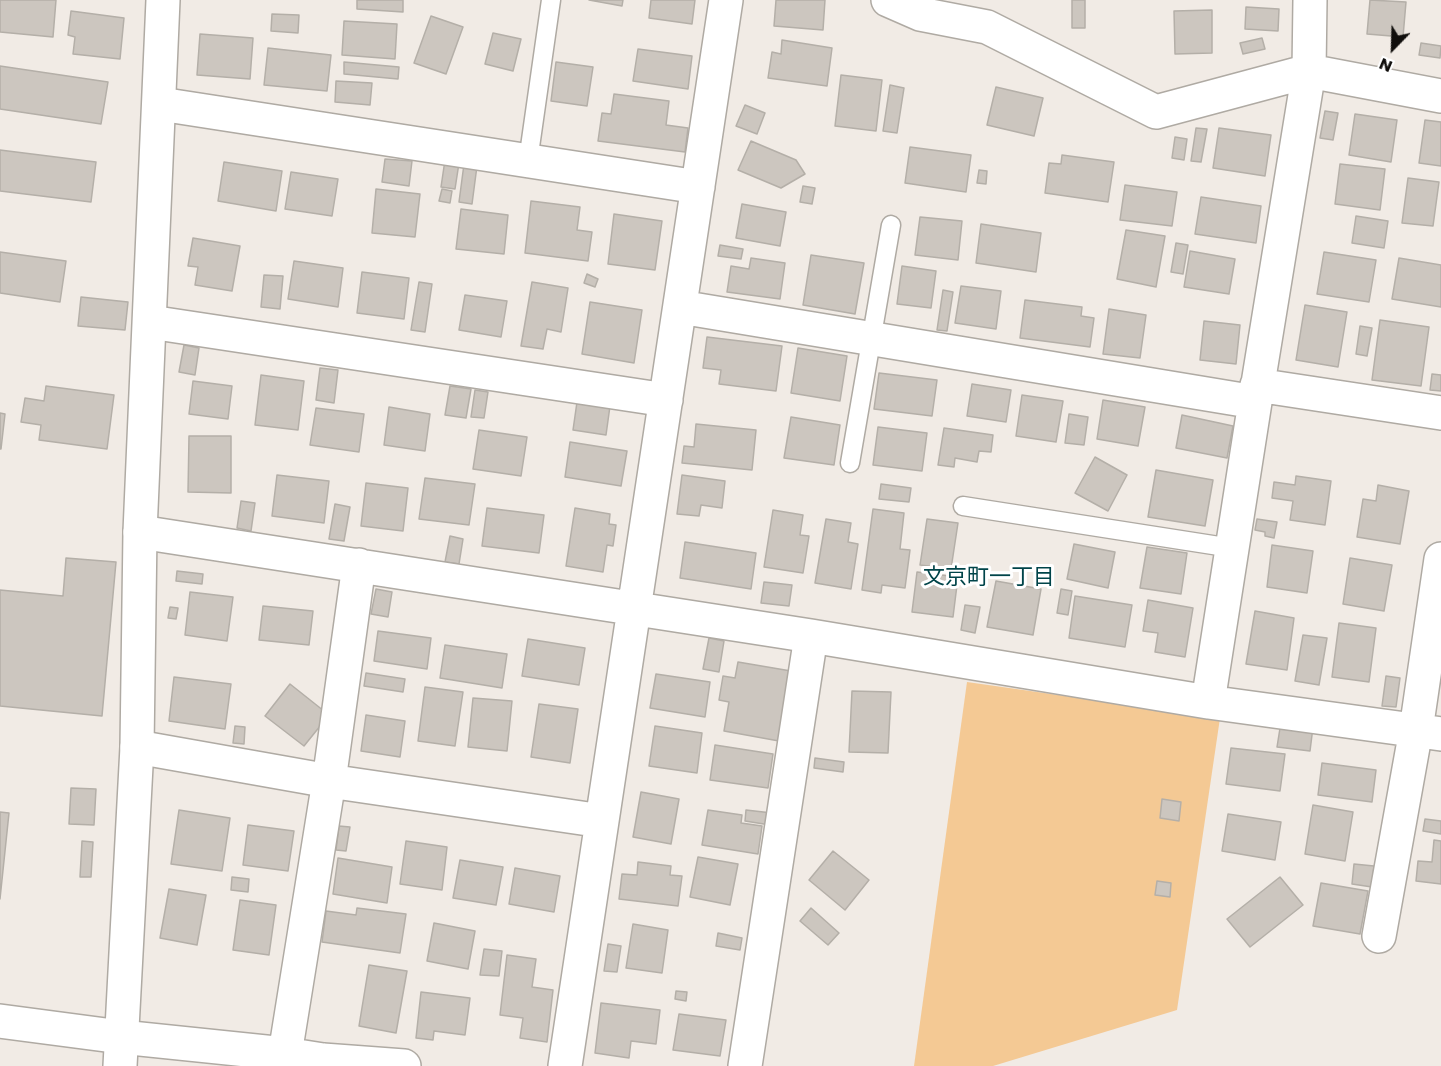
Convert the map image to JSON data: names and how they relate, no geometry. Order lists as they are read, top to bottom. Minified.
{"districts":["文京町一丁目"],"north":"bottom left"}
